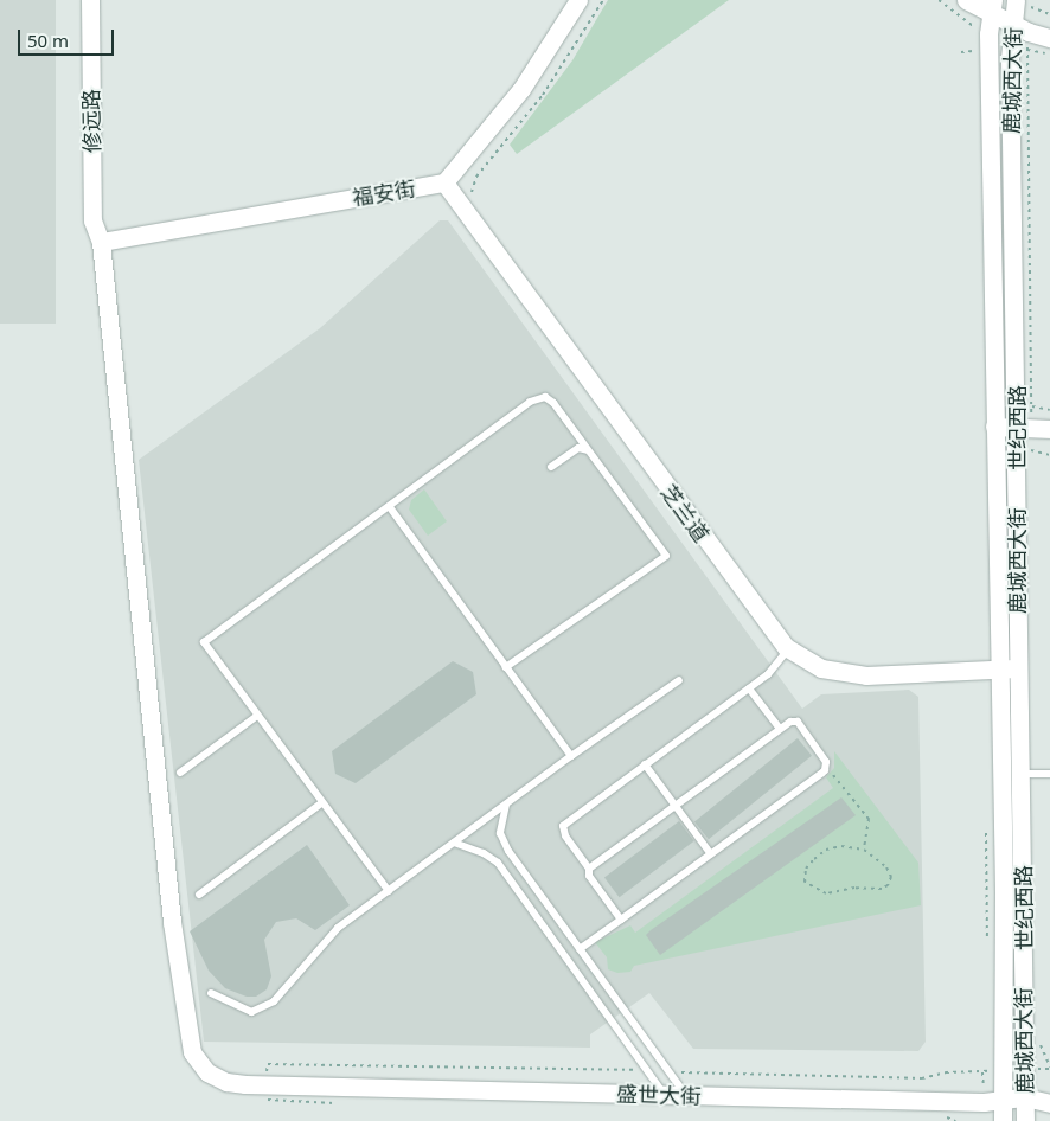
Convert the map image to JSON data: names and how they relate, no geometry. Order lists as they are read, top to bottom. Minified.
{"streets":{"street":["鹿城西大街","修远路","福安街","芝兰道","盛世大街"],"path":["世纪西路"]},"crossings":[["鹿城西大街","世纪西路"],["鹿城西大街","芝兰道"],["鹿城西大街","盛世大街"],["修远路","福安街"],["修远路","盛世大街"],["福安街","芝兰道"]],"scale_bar":"50 m"}
